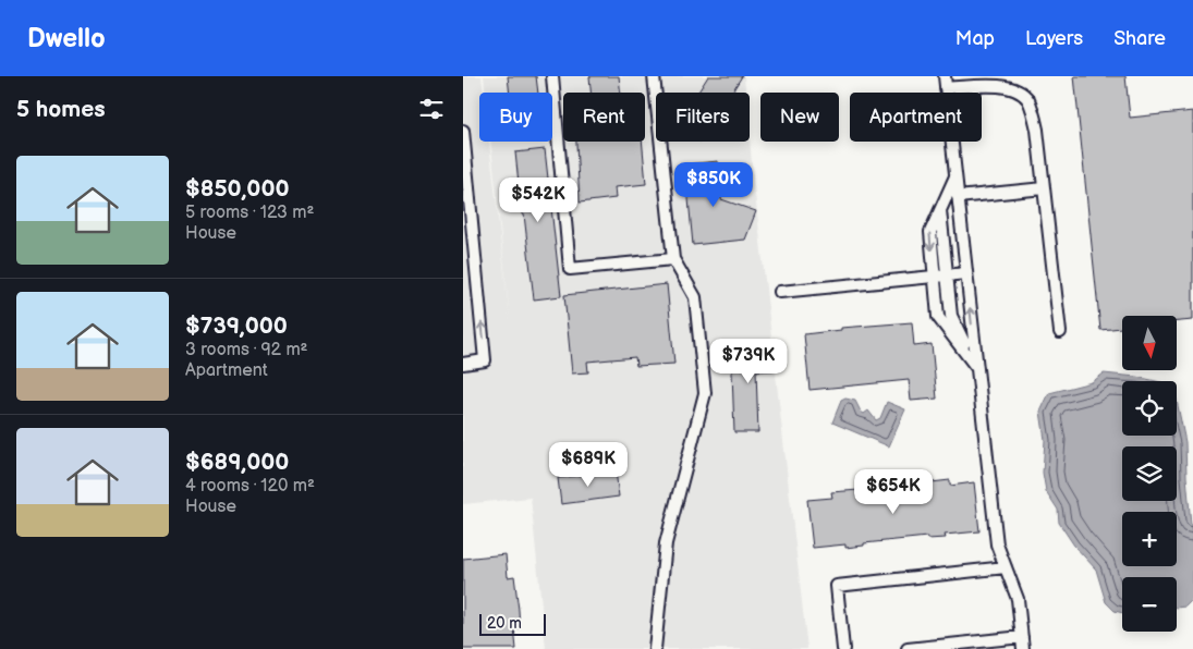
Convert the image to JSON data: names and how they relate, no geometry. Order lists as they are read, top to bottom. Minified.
{"scale_bar":"20 m","north":"bottom","page":{"header":"Dwello","nav":["Map","Layers","Share"],"heading":"5 homes","chip":["Buy","Rent","Filters","New","Apartment"],"list":[{"name":"$850,000","note":"5 rooms · 123 m² · House"},{"name":"$739,000","note":"3 rooms · 92 m² · Apartment"},{"name":"$689,000","note":"4 rooms · 120 m² · House"}],"price":["$850K","$542K","$739K","$689K","$654K"],"map_buttons":["+","−"],"scale":"20 m"}}
